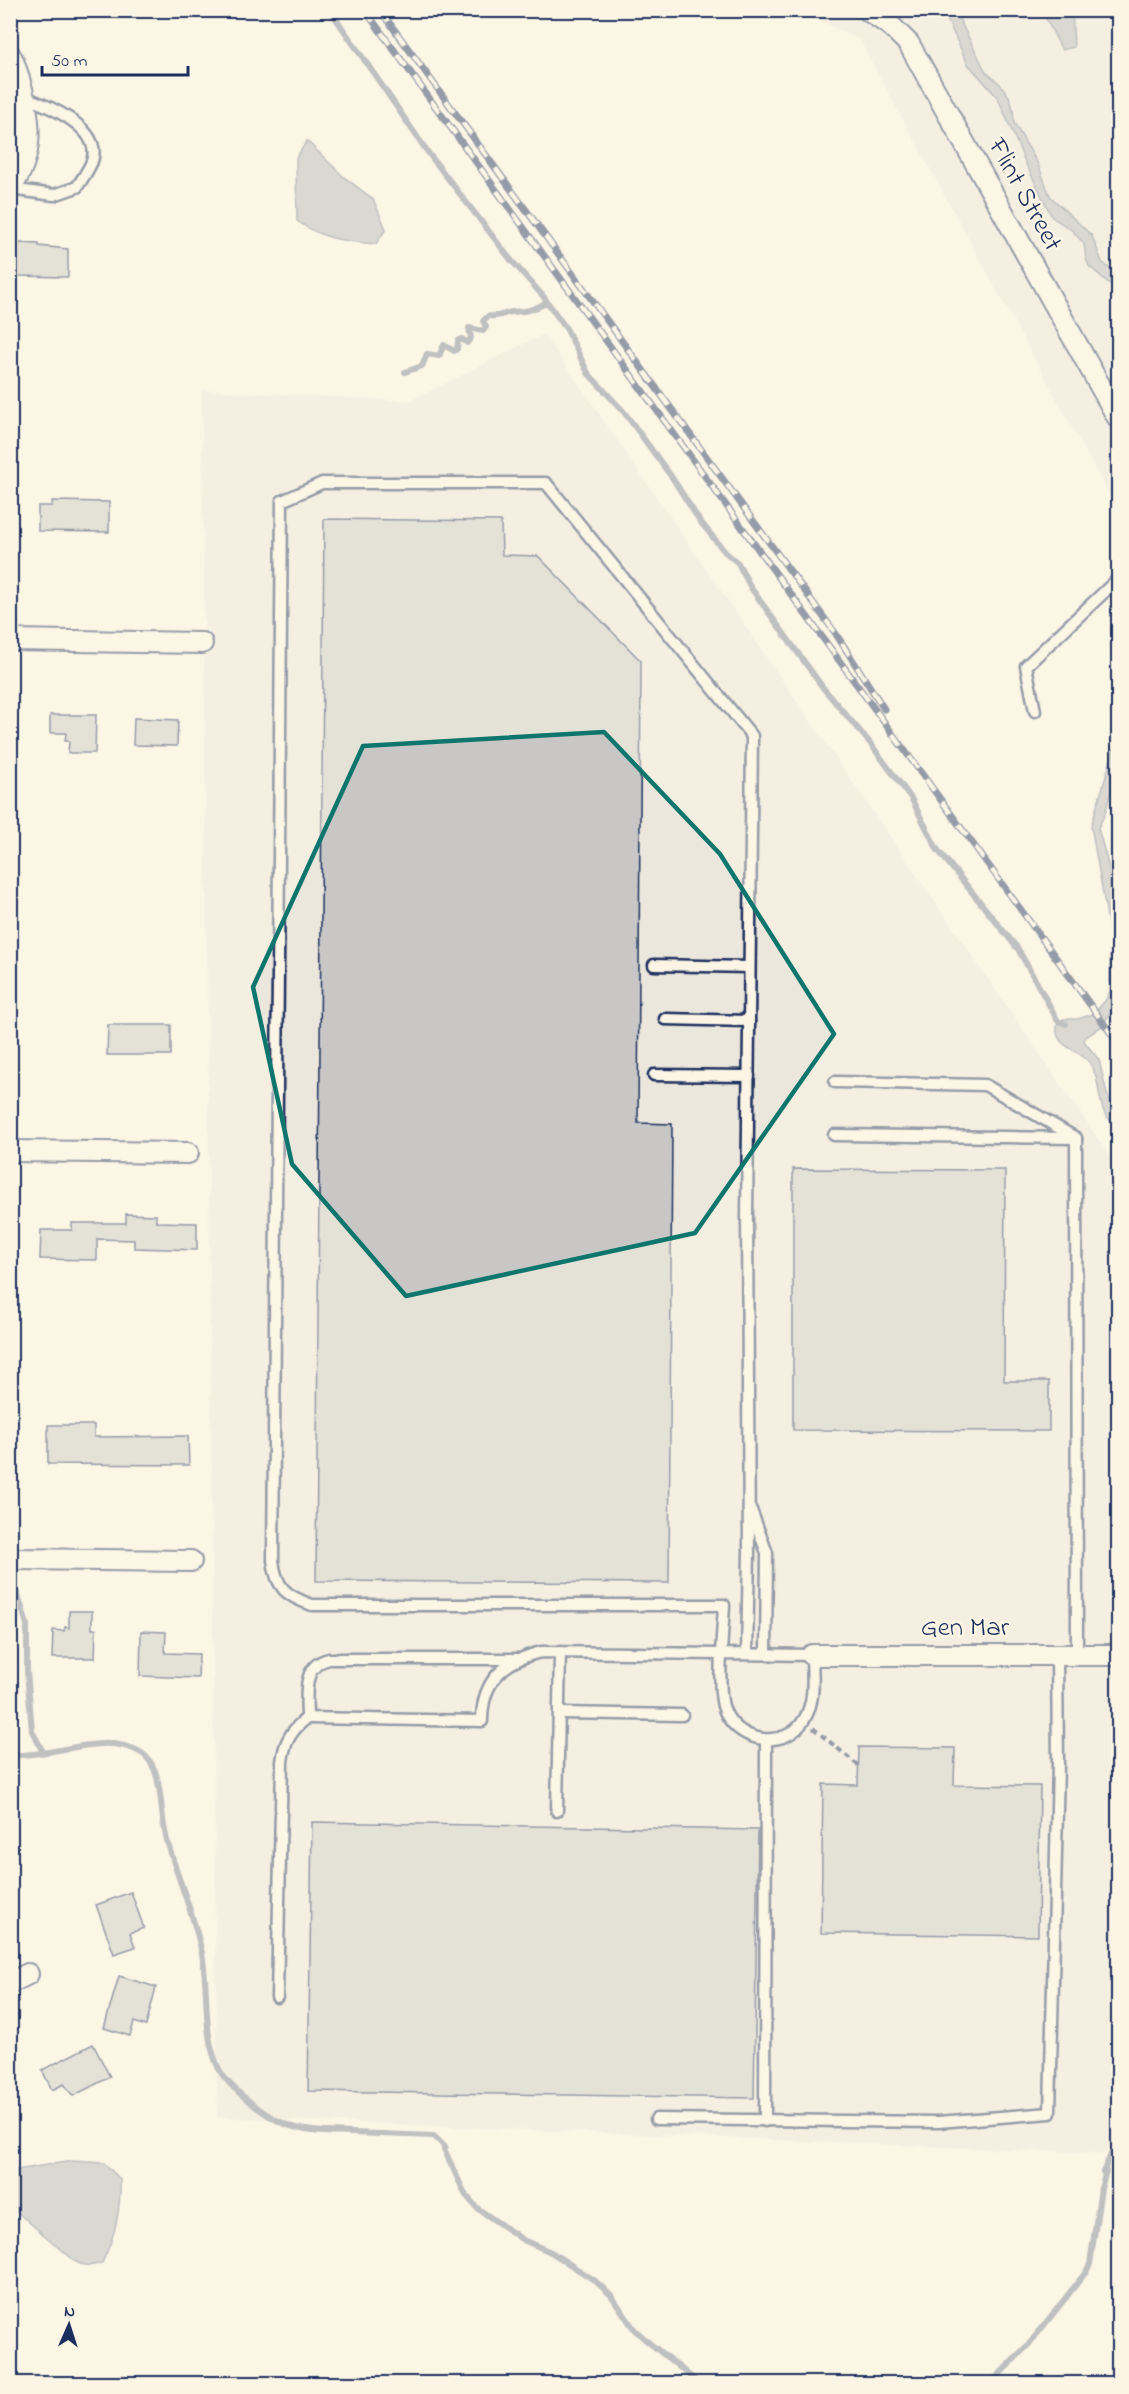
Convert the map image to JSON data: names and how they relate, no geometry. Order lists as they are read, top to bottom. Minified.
{"streets":{"street":["Flint Street","Gen Mar"]},"scale_bar":"50 m","north":"top"}
